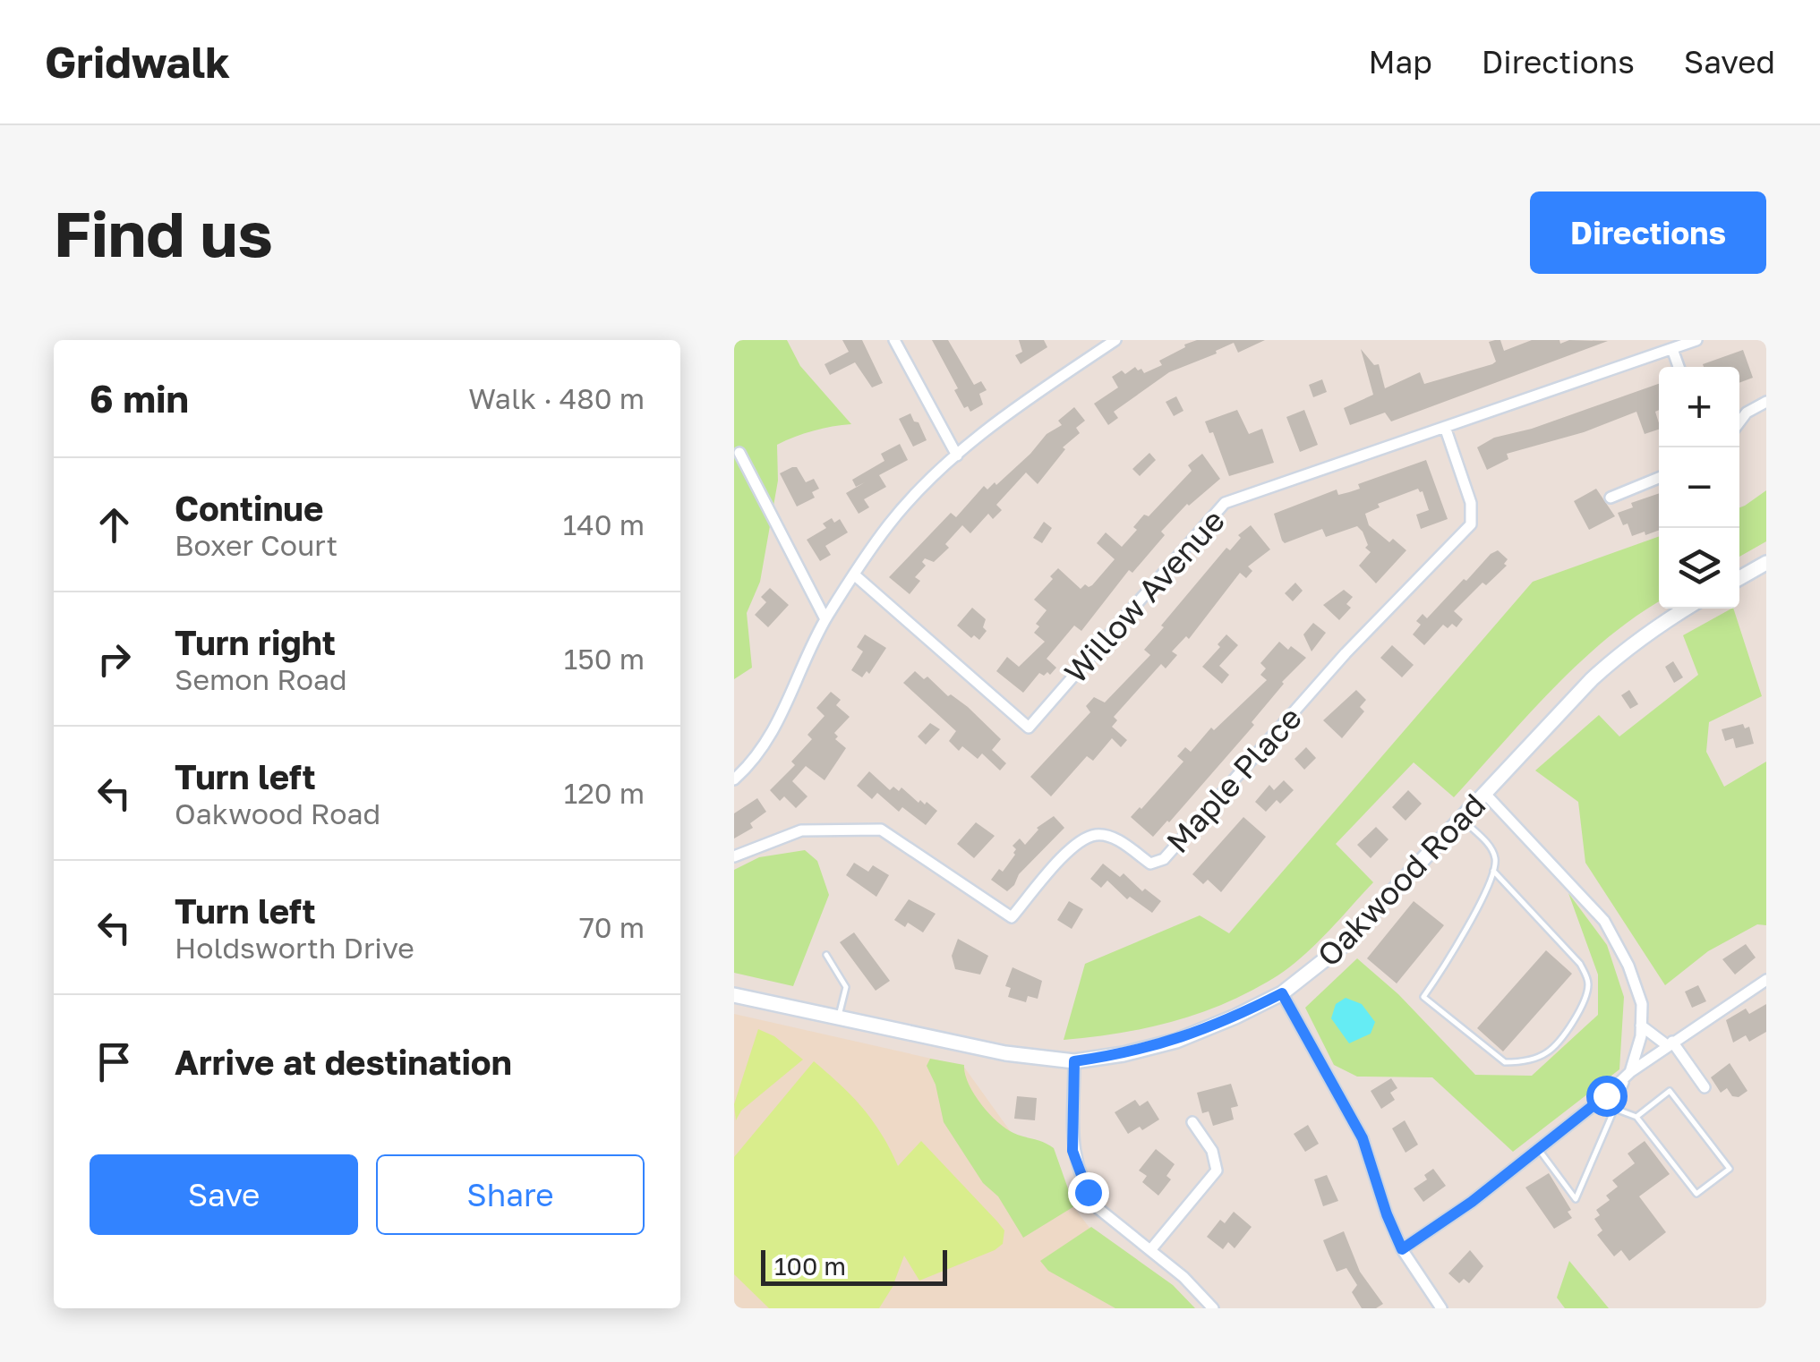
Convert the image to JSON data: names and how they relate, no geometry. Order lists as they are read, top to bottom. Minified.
{"streets":{"main road":["Oakwood Road"],"street":["Willow Avenue","Maple Place"]},"crossings":[["Willow Avenue","Maple Place"]],"scale_bar":"100 m","page":{"header":"Gridwalk","nav":["Map","Directions","Saved"],"buttons":["Directions",["Save","Share"]],"title":"Find us","heading":["6 min","Walk · 480 m"],"map_buttons":["+","−"],"list":[["Continue","Boxer Court","140 m"],["Turn right","Semon Road","150 m"],["Turn left","Oakwood Road","120 m"],["Turn left","Holdsworth Drive","70 m"],"Arrive at destination"],"scale":"100 m"}}
